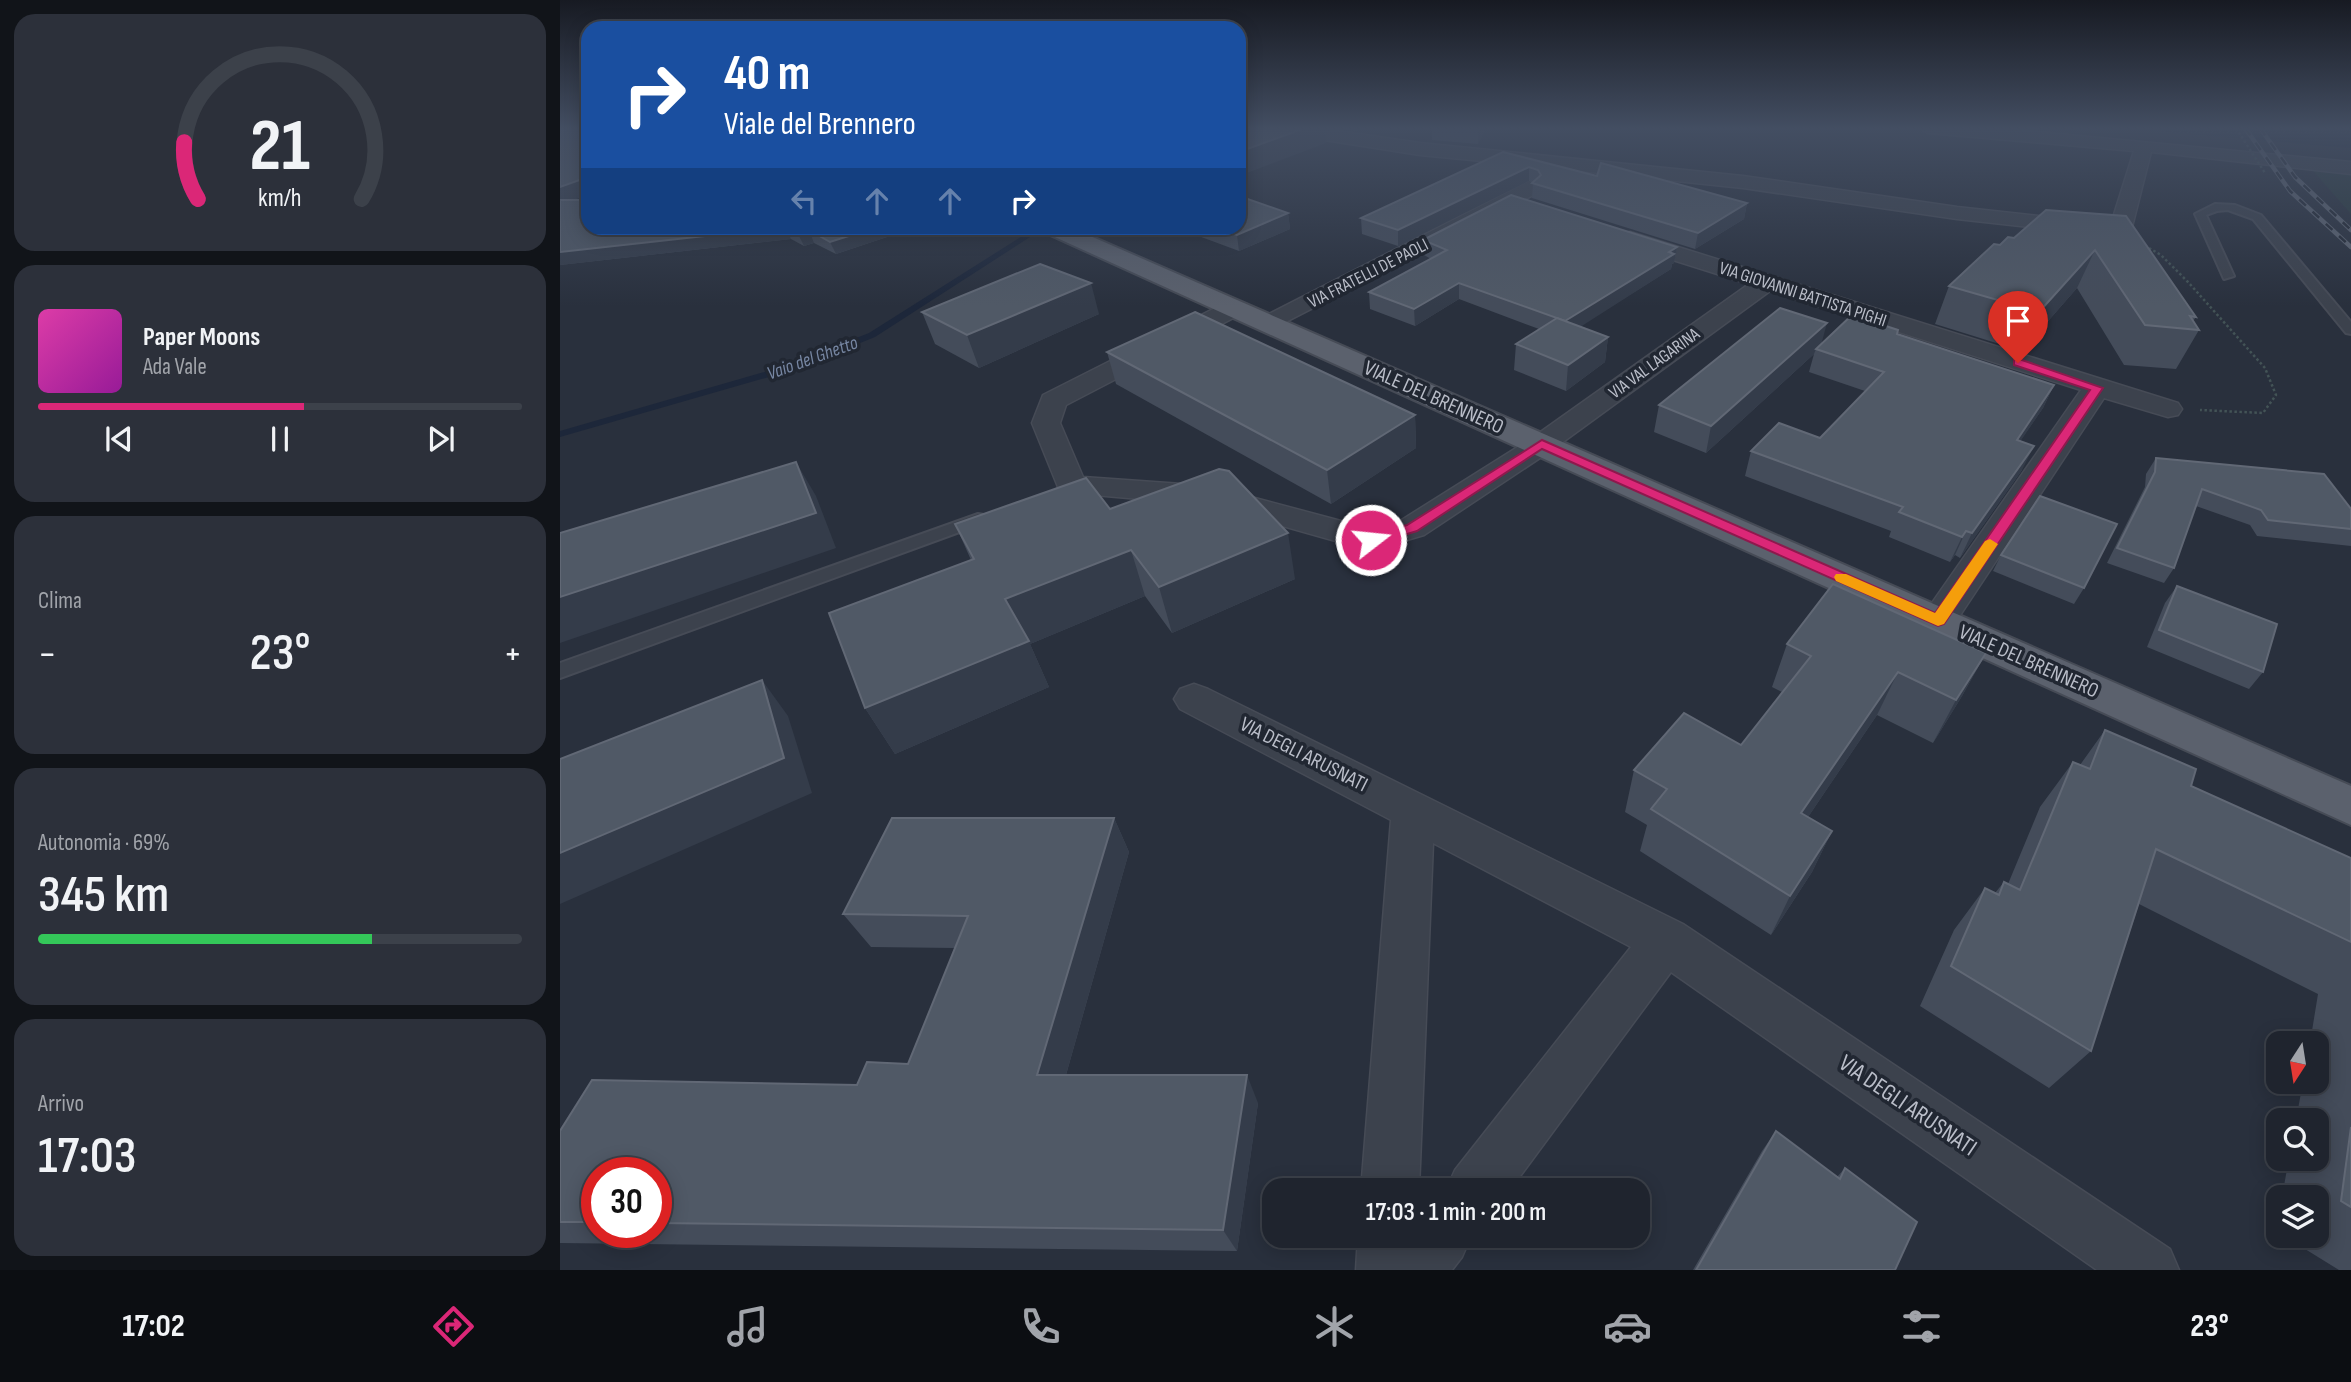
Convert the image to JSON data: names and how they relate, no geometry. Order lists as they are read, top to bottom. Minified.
{"streets":{"main road":["VIALE DEL BRENNERO"],"street":["VIA FRATELLI DE PAOLI","VIA GIOVANNI BATTISTA PIGHI","VIA VAL LAGARINA","VIA DEGLI ARUSNATI"]},"crossings":[["VIA FRATELLI DE PAOLI","VIALE DEL BRENNERO"],["VIA GIOVANNI BATTISTA PIGHI","VIA VAL LAGARINA"],["VIA VAL LAGARINA","VIALE DEL BRENNERO"]],"water":["Vaio del Ghetto"],"north":"bottom","page":{"turn":["40 m","Viale del Brennero"],"song":["Paper Moons","Ada Vale"],"tile":["Clima",["Autonomia · 69%","345 km"],["Arrivo","17:03"]],"heat":["−","23°","+"],"limit":"30","trip":"17:03 · 1 min · 200 m","tabs":["17:02","23°"],"gauge":["21","km/h"]}}
